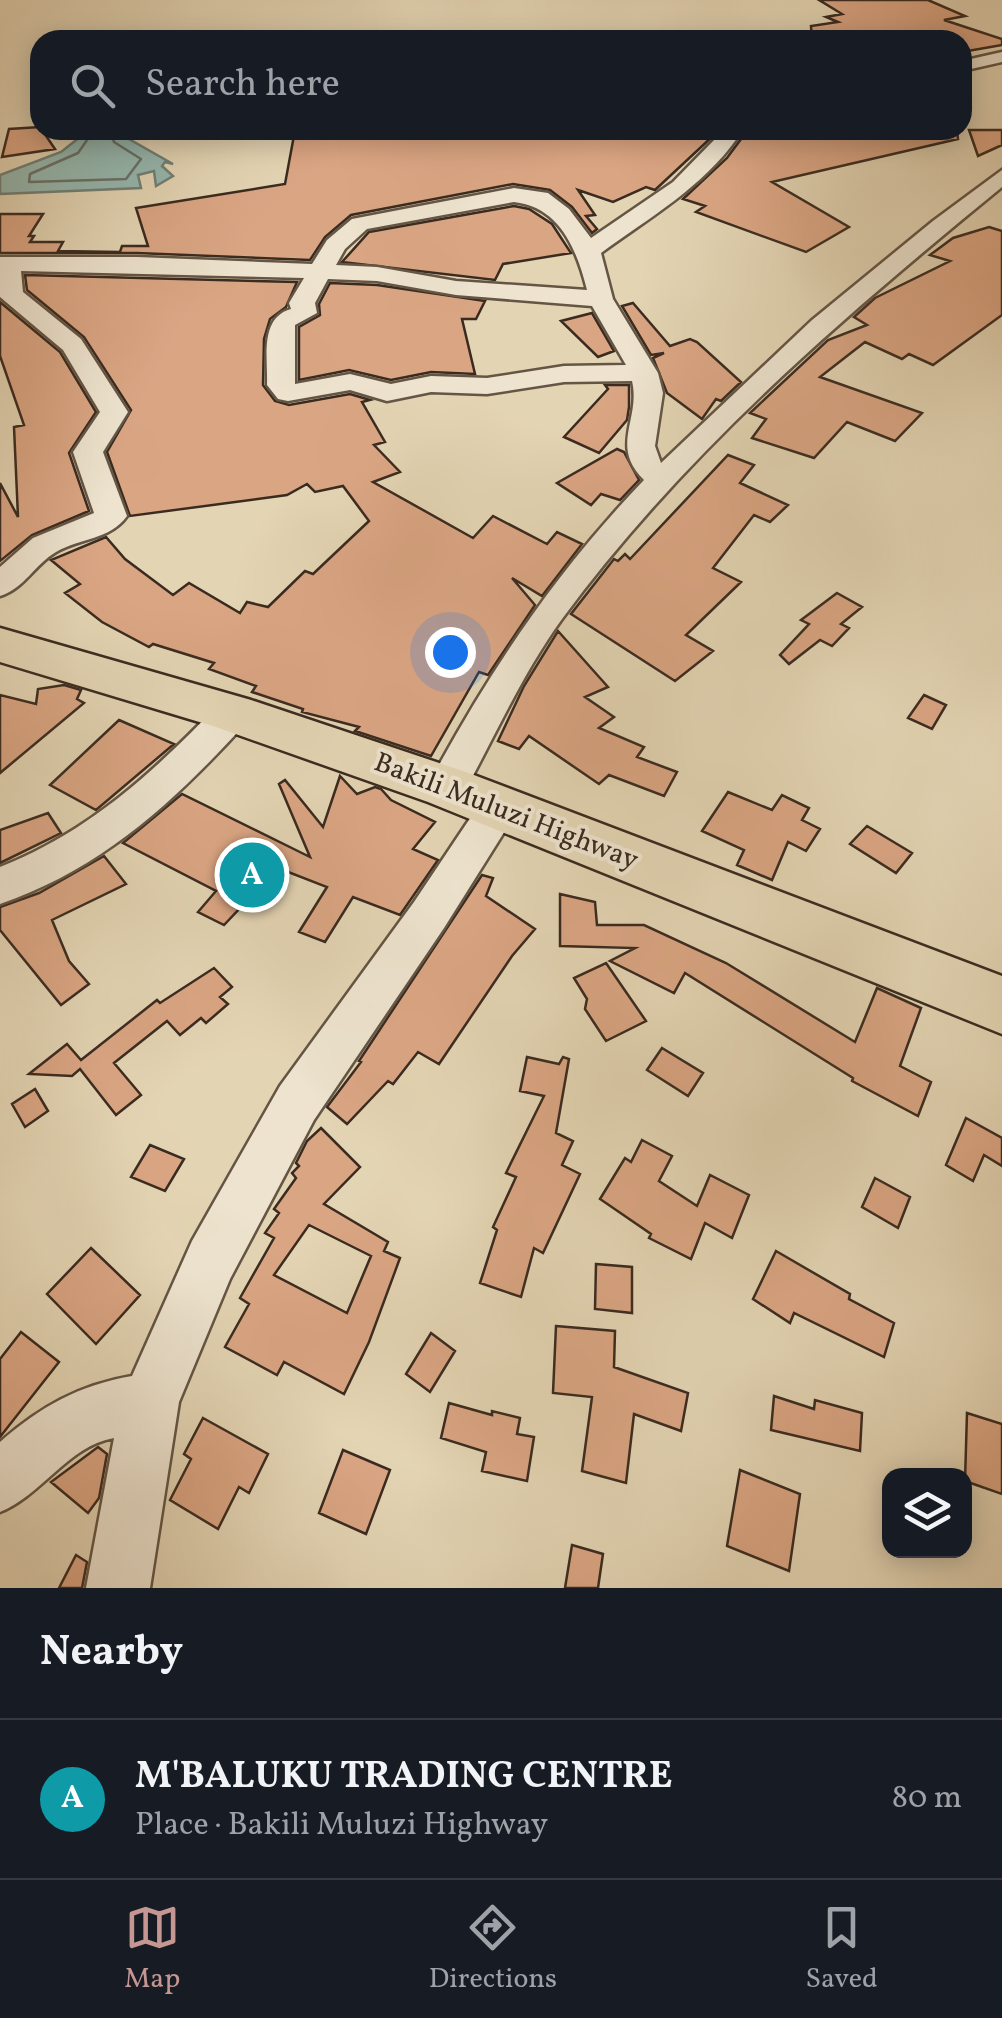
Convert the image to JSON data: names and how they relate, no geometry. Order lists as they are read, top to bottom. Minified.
{"streets":{"highway":["Bakili Muluzi Highway"]},"page":{"search":"Search here","pins":"A","heading":"Nearby","list":[{"mark":"A","name":"M'BALUKU TRADING CENTRE","note":"Place · Bakili Muluzi Highway","value":"80 m"}],"nav":["Map","Directions","Saved"]}}
